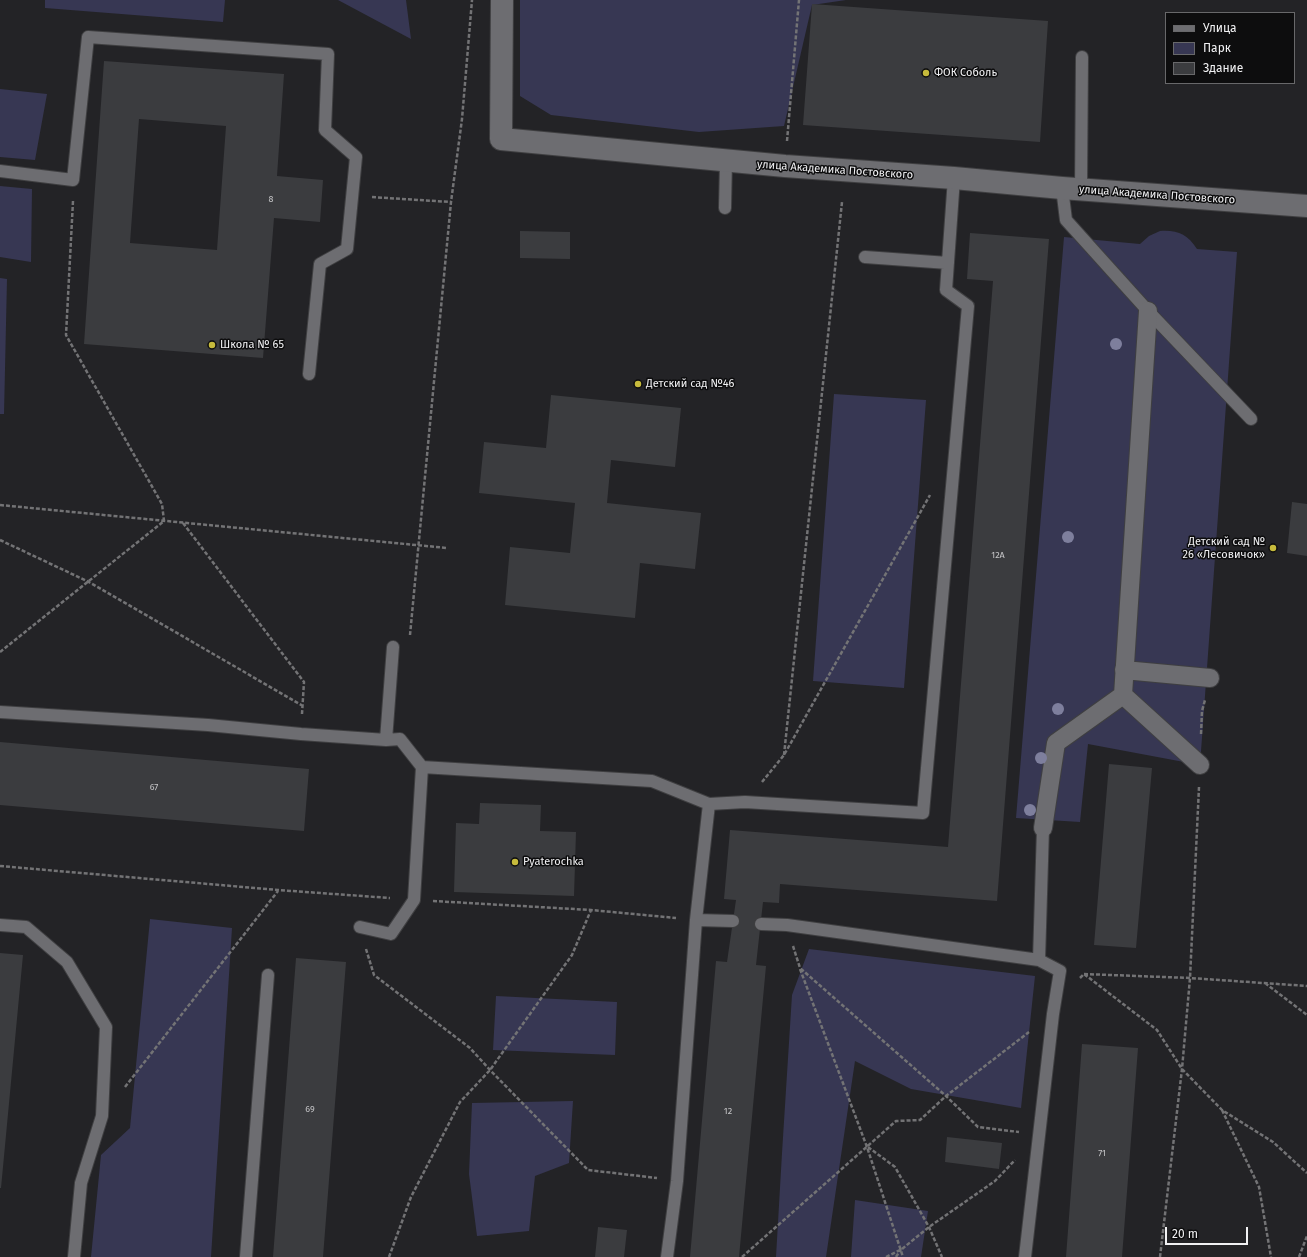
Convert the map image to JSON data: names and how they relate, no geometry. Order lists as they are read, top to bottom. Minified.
{"streets":{"street":["улица Академика Постовского"]},"places":["ФОК Соболь","Школа № 65","Детский сад №46","Детский сад № 26 «Лесовичок»","Pyaterochka"],"house_numbers":["8","12А","67","69","12","71"],"legend":["Улица","Парк","Здание"],"scale_bar":"20 m"}
